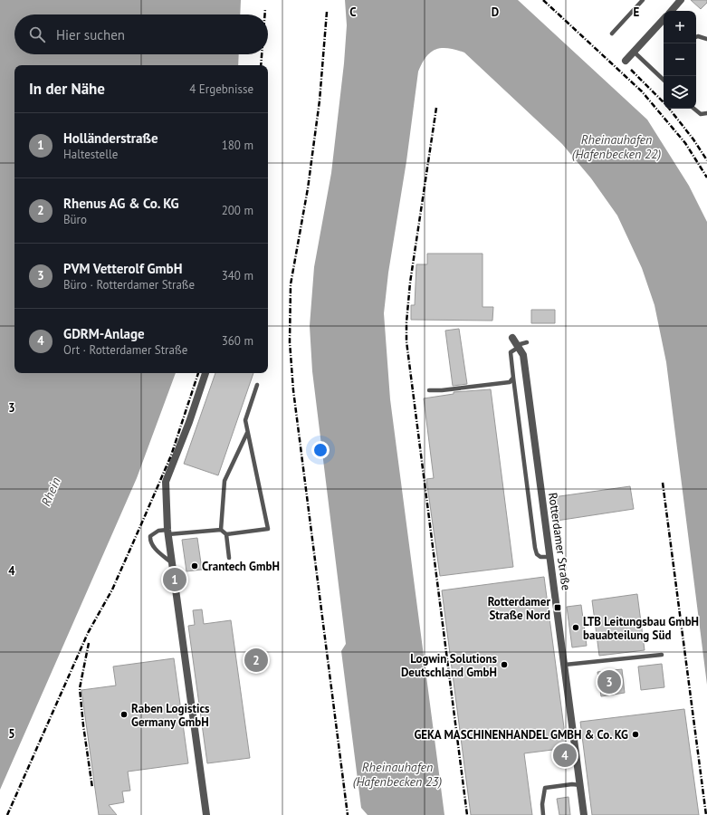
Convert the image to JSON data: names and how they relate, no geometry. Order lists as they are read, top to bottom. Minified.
{"streets":{"street":["Rotterdamer Straße"]},"water":["Rheinauhafen (Hafenbecken 22)","Rhein","Rheinauhafen (Hafenbecken 23)"],"places":{"other":["Crantech GmbH","LTB Leitungsbau GmbH bauabteilung Süd","Logwin Solutions Deutschland GmbH","Raben Logistics Germany GmbH","GEKA MASCHINENHANDEL GMBH & Co. KG"],"transit":["Rotterdamer Straße Nord"]},"page":{"map_buttons":["+","−"],"search":"Hier suchen","heading":["In der Nähe","4 Ergebnisse"],"list":[{"mark":"1","name":"Holländerstraße","note":"Haltestelle","value":"180 m"},{"mark":"2","name":"Rhenus AG & Co. KG","note":"Büro","value":"200 m"},{"mark":"3","name":"PVM Vetterolf GmbH","note":"Büro · Rotterdamer Straße","value":"340 m"},{"mark":"4","name":"GDRM-Anlage","note":"Ort · Rotterdamer Straße","value":"360 m"}],"pins":["1","2","3","4"]},"grid":{"columns":["C","D","E"],"rows":["3","4","5"]}}
